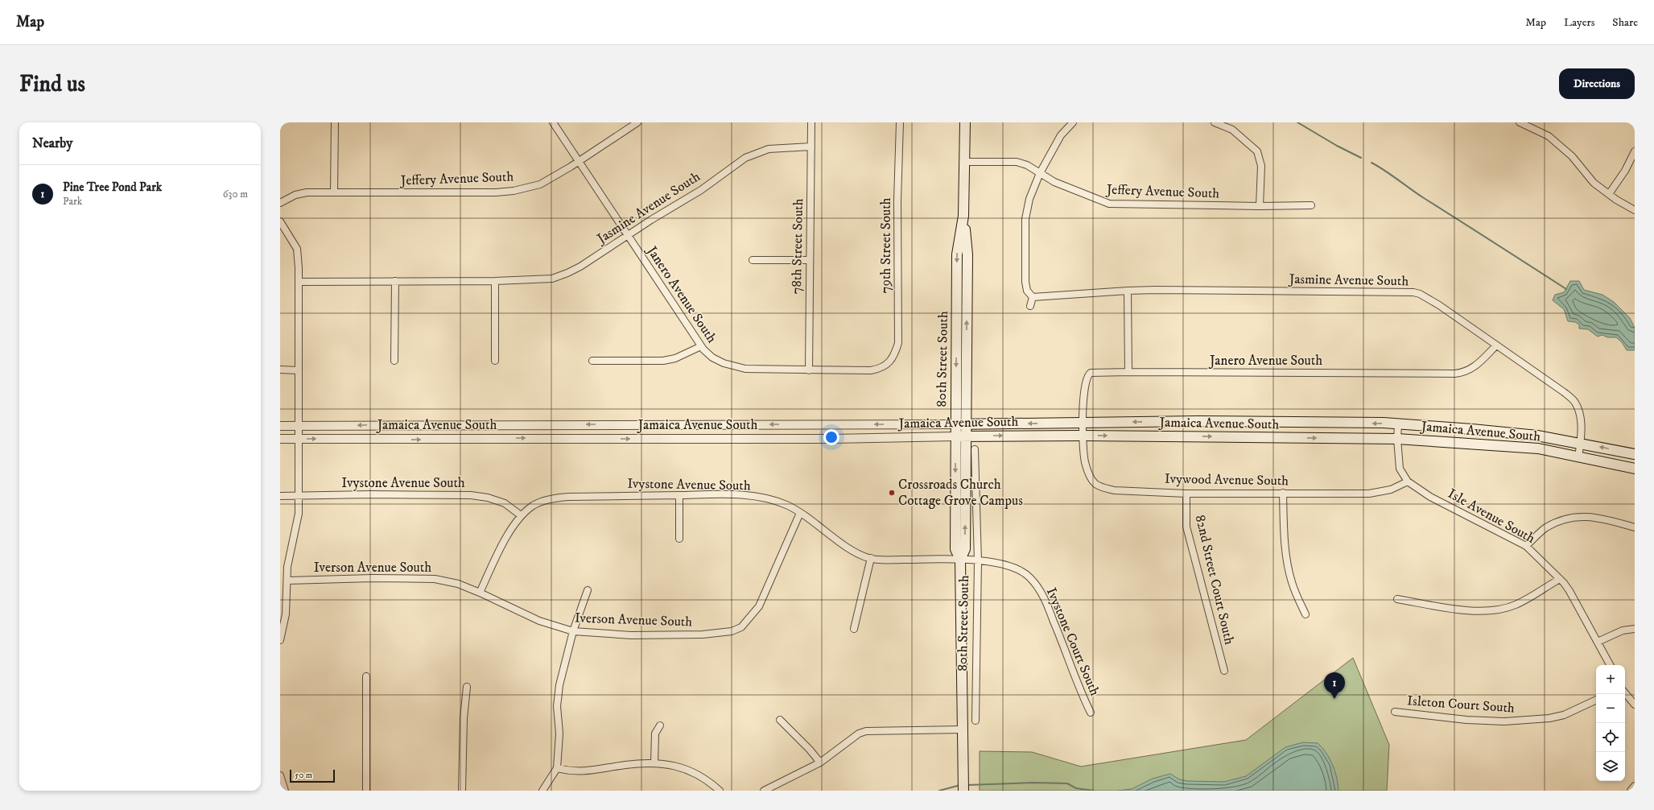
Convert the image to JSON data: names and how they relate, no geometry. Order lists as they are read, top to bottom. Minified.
{"streets":{"main road":["80th Street South","Jamaica Avenue South"],"street":["Jeffery Avenue South","Jasmine Avenue South","79th Street South","78th Street South","Janero Avenue South","Ivywood Avenue South","Ivystone Avenue South","Isle Avenue South","Iverson Avenue South","82nd Street Court South","Ivystone Court South","Isleton Court South"]},"crossings":[["Jeffery Avenue South","Janero Avenue South"],["Jeffery Avenue South","80th Street South"],["Jasmine Avenue South","78th Street South"],["Jasmine Avenue South","Janero Avenue South"],["Jasmine Avenue South","Jamaica Avenue South"],["79th Street South","Janero Avenue South"],["78th Street South","Janero Avenue South"],["Janero Avenue South","Jamaica Avenue South"],["Janero Avenue South","Ivywood Avenue South"],["80th Street South","Jamaica Avenue South"],["80th Street South","Ivystone Avenue South"],["80th Street South","Ivystone Court South"],["Jamaica Avenue South","Ivywood Avenue South"],["Jamaica Avenue South","Isle Avenue South"],["Ivywood Avenue South","Isle Avenue South"],["Ivywood Avenue South","82nd Street Court South"],["Ivystone Avenue South","Iverson Avenue South"],["Ivystone Avenue South","Ivystone Court South"]],"places":["Crossroads Church Cottage Grove Campus"],"scale_bar":"50 m","page":{"header":"Map","nav":["Map","Layers","Share"],"buttons":"Directions","title":"Find us","heading":"Nearby","list":[{"mark":"1","name":"Pine Tree Pond Park","note":"Park","value":"630 m"}],"map_buttons":["+","−"],"pins":"1","scale":"50 m"}}
